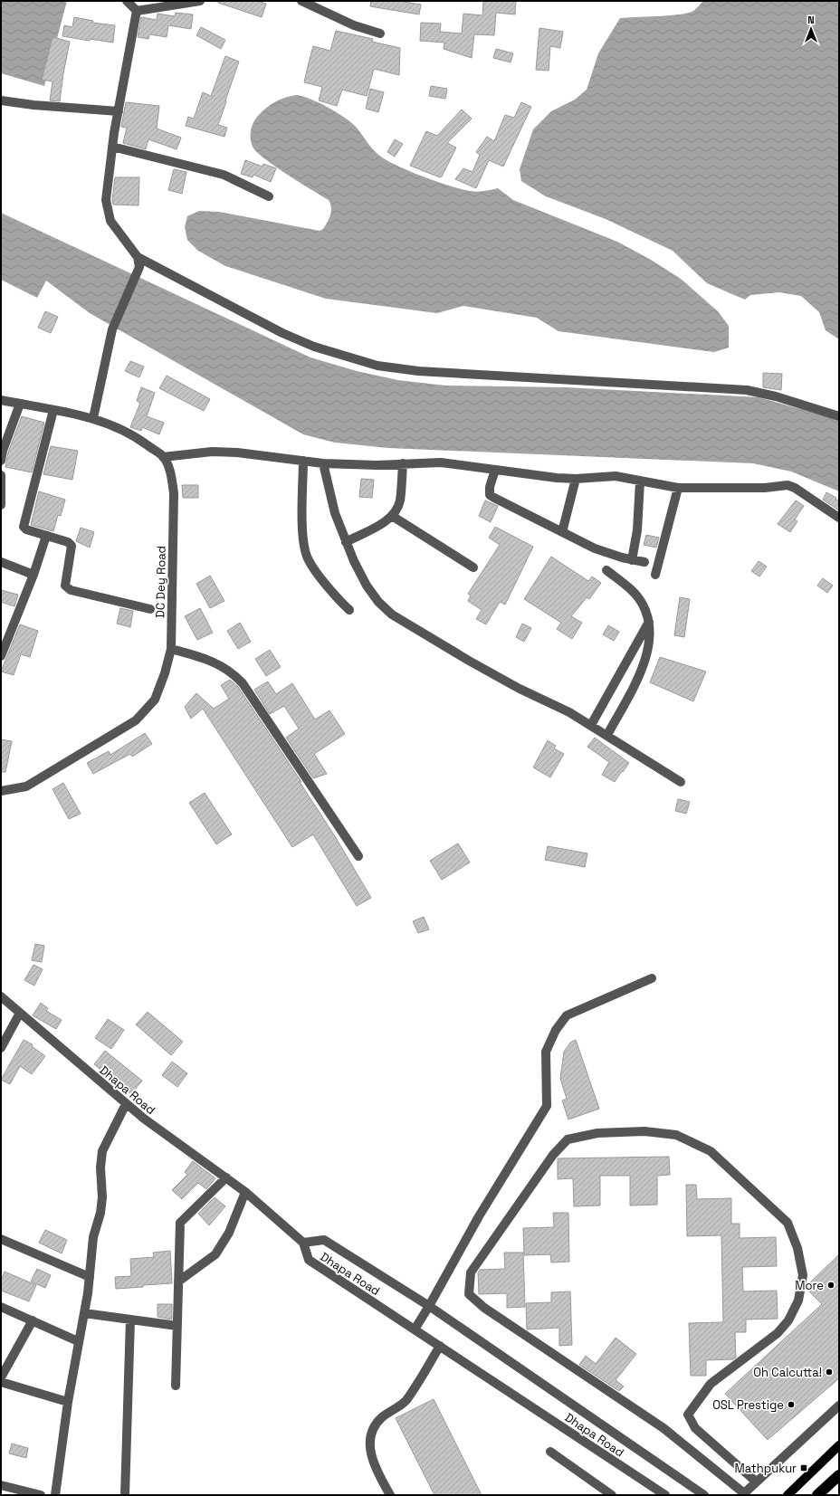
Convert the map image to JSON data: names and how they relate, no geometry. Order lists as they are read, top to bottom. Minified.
{"streets":{"street":["DC Dey Road","Dhapa Road"]},"places":{"other":["More","Oh Calcutta!","OSL Prestige"],"transit":["Mathpukur"]},"north":"top"}
